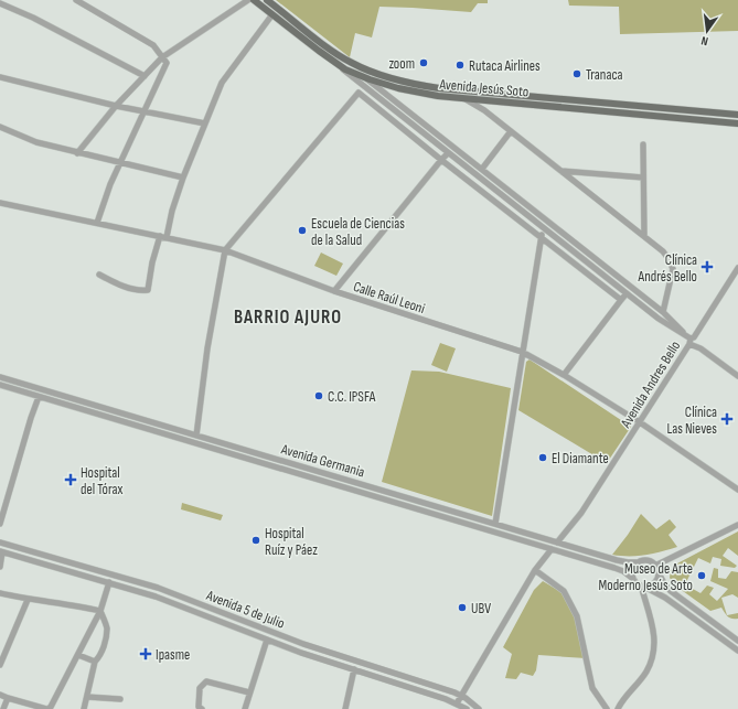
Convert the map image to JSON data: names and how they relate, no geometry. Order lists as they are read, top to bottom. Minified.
{"streets":{"main road":["Avenida Jesús Soto"],"street":["Calle Raúl Leoni","Avenida Andres Bello","Avenida Germania","Avenida 5 de Julio"]},"crossings":[["Calle Raúl Leoni","Avenida Andres Bello"],["Avenida Andres Bello","Avenida Germania"]],"districts":["BARRIO AJURO"],"places":{"other":["zoom","Rutaca Airlines","Tranaca","Escuela de Ciencias de la Salud","C.C. IPSFA","El Diamante","Hospital Ruíz y Páez","Museo de Arte Moderno Jesús Soto","UBV"],"health":["Clínica Andrés Bello","Clínica Las Nieves","Hospital del Tórax","Ipasme"]},"north":"bottom"}
